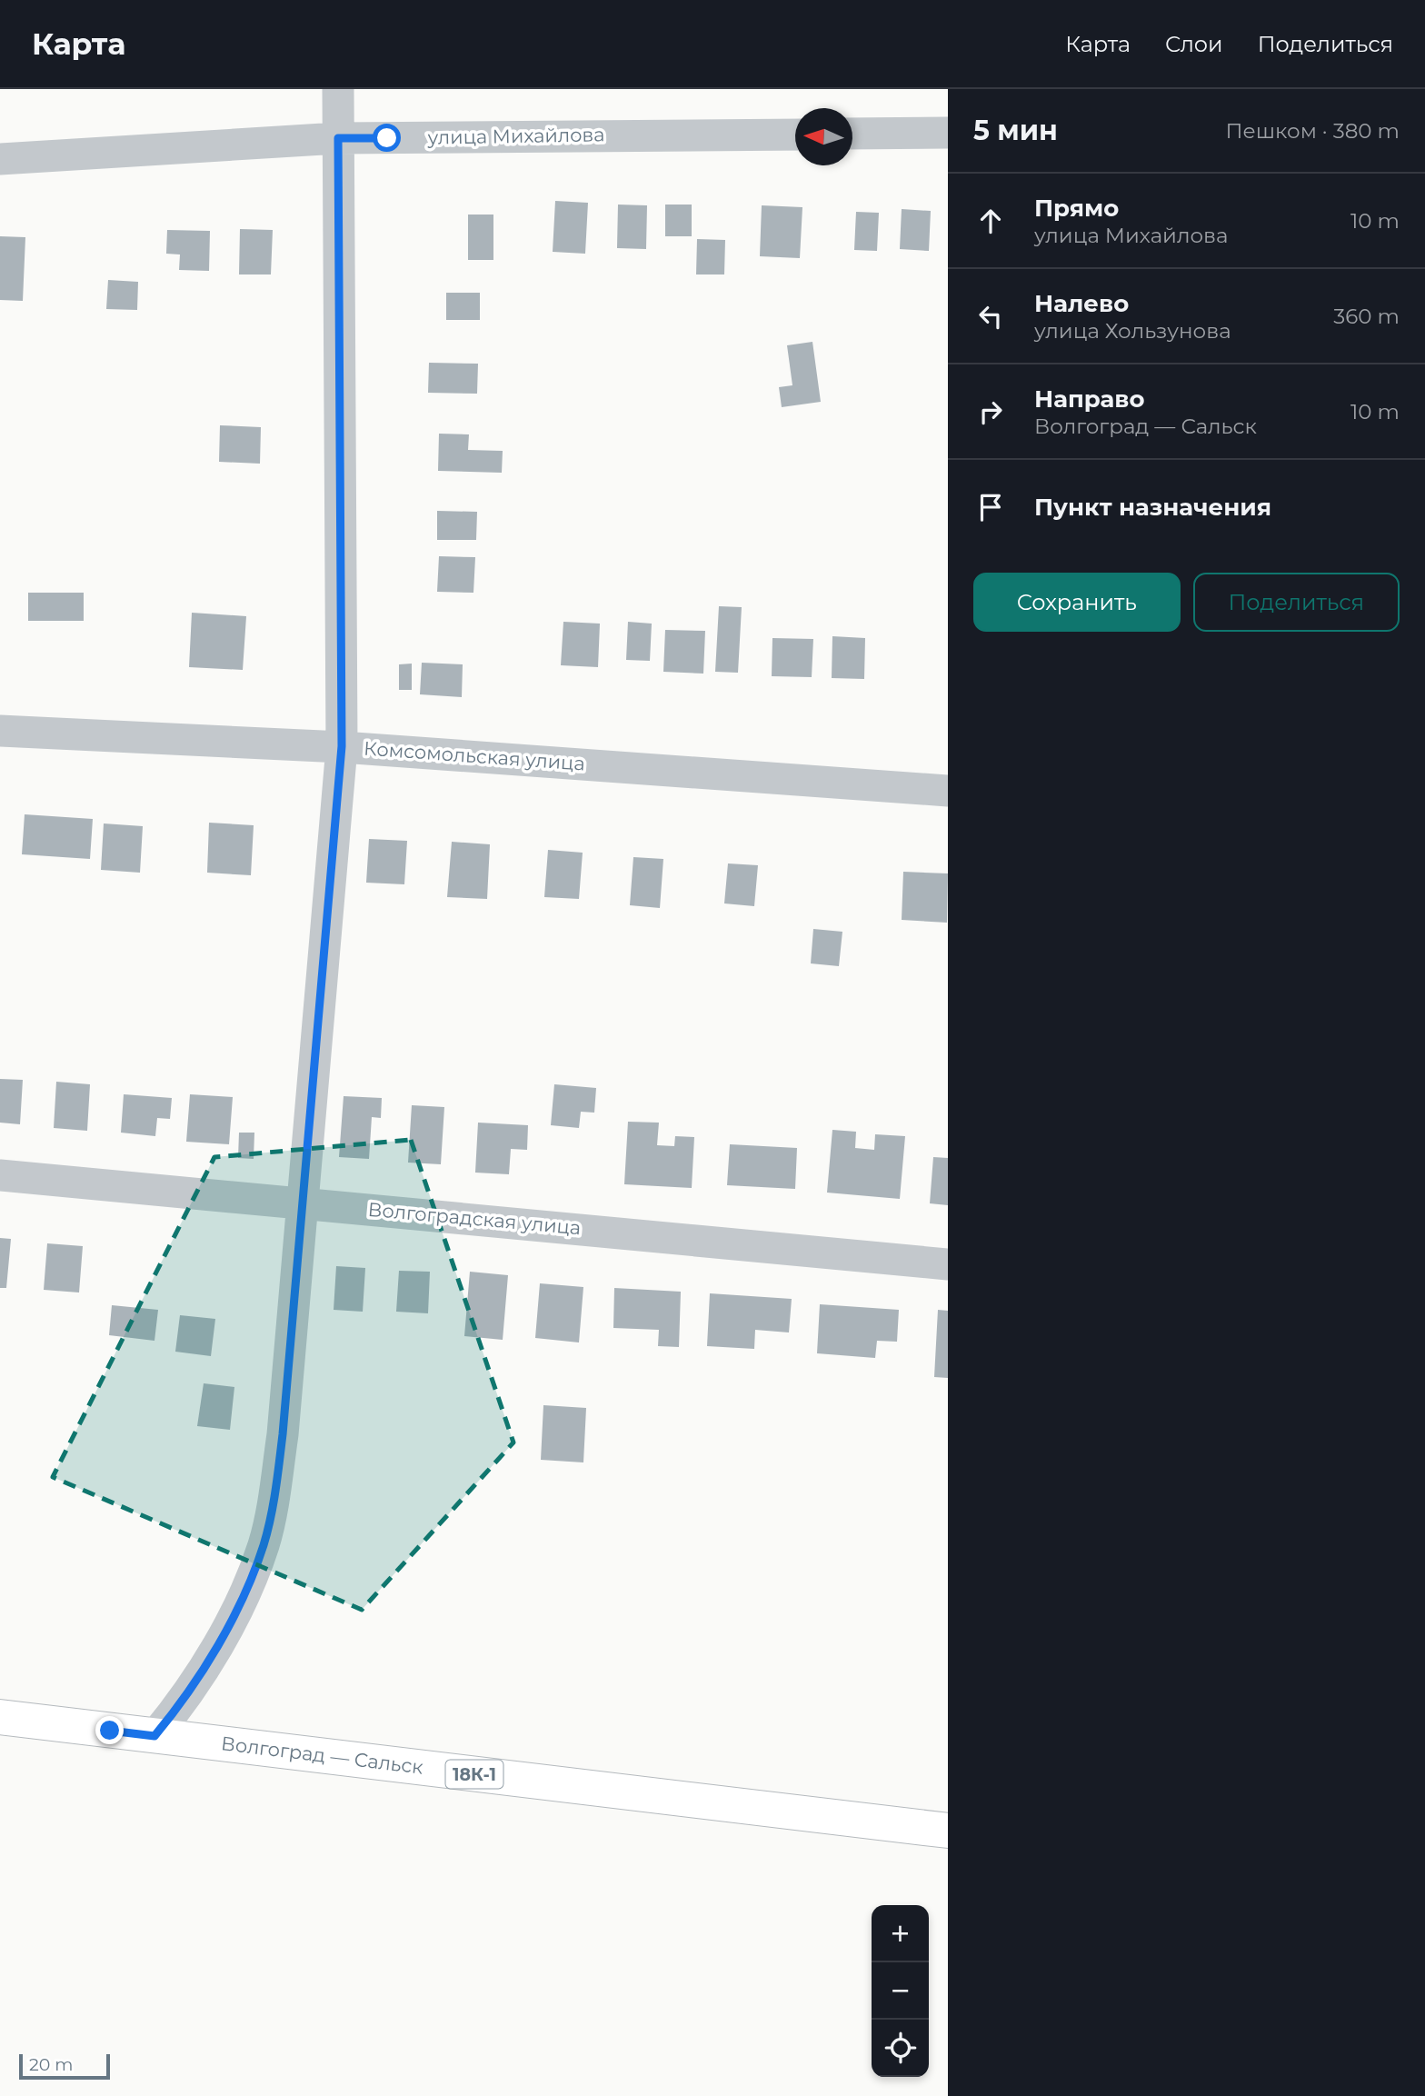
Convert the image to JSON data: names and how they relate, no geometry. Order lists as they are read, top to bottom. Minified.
{"streets":{"main road":["Волгоград — Сальск","18К-1"],"street":["улица Михайлова","Комсомольская улица","Волгоградская улица"]},"scale_bar":"20 m","north":"left","page":{"header":"Карта","nav":["Карта","Слои","Поделиться"],"heading":["5 мин","Пешком · 380 m"],"list":[["Прямо","улица Михайлова","10 m"],["Налево","улица Хользунова","360 m"],["Направо","Волгоград — Сальск","10 m"],"Пункт назначения"],"buttons":["Сохранить","Поделиться"],"map_buttons":["+","−"],"scale":"20 m"}}
